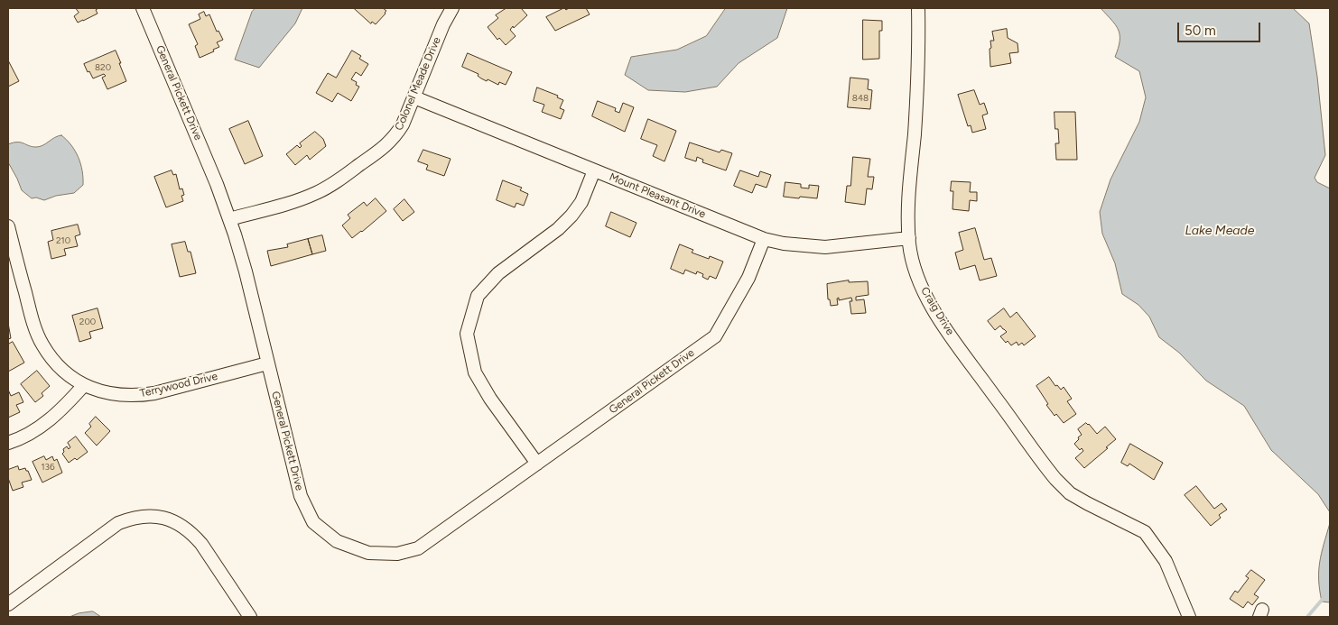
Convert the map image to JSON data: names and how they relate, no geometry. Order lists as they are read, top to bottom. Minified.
{"streets":{"street":["Colonel Meade Drive","General Pickett Drive","Mount Pleasant Drive","Craig Drive","Terrywood Drive"]},"crossings":[["Colonel Meade Drive","General Pickett Drive"],["Colonel Meade Drive","Mount Pleasant Drive"],["General Pickett Drive","Mount Pleasant Drive"],["General Pickett Drive","Terrywood Drive"],["Mount Pleasant Drive","Craig Drive"]],"water":["Lake Meade"],"house_numbers":["820","848","210","200","136"],"scale_bar":"50 m"}
